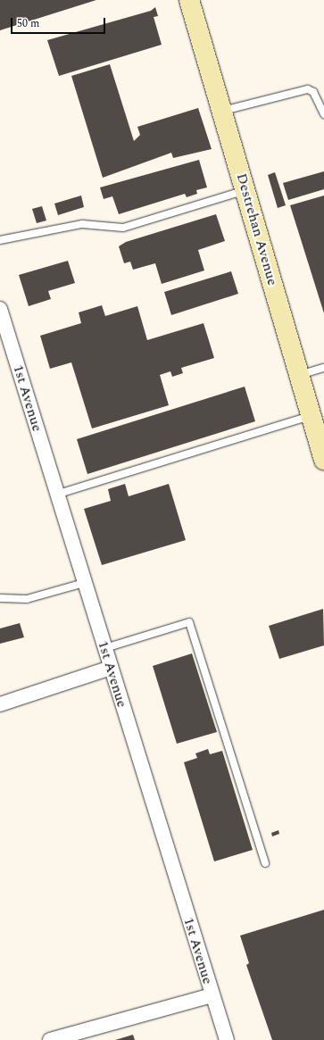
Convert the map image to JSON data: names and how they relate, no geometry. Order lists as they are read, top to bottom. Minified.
{"streets":{"main road":["Destrehan Avenue"],"street":["1st Avenue"]},"scale_bar":"50 m"}
